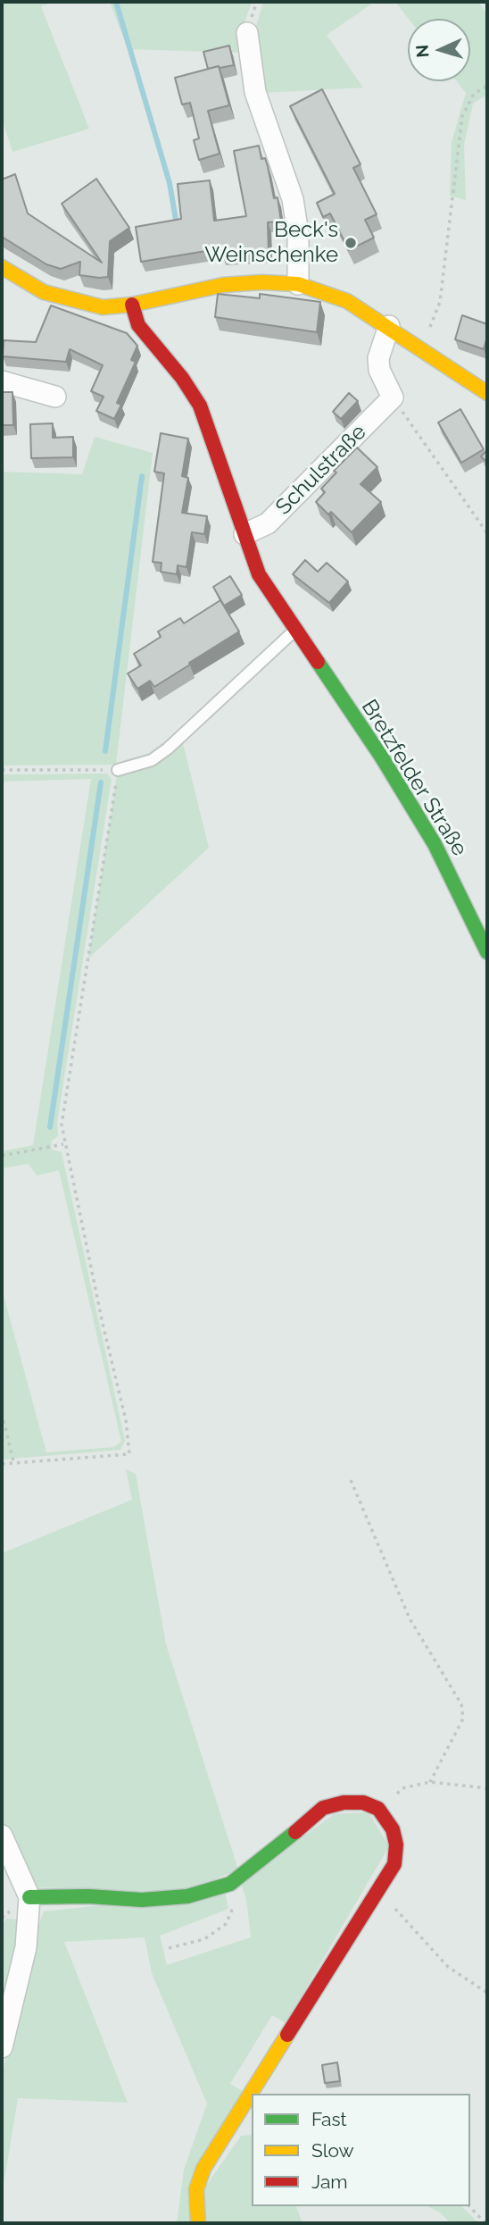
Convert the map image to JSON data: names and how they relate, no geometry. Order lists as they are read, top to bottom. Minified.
{"streets":{"street":["Schulstraße","Bretzfelder Straße"]},"crossings":[["Schulstraße","Bretzfelder Straße"]],"places":["Beck's Weinschenke"],"legend":["Fast","Slow","Jam"],"north":"left"}
